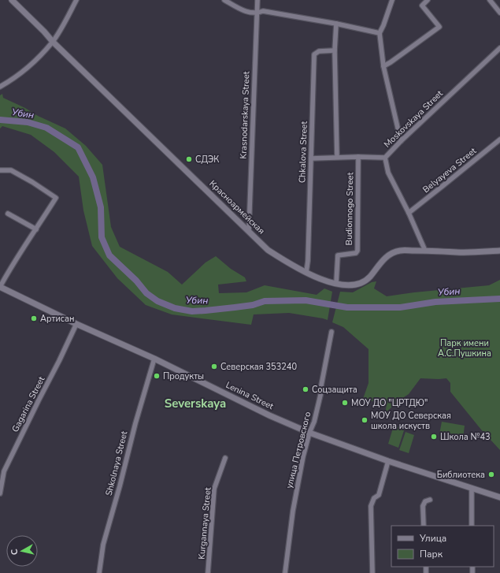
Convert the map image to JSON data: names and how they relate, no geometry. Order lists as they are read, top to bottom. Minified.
{"streets":{"street":["Krasnodarskaya Street","Moskovskaya Street","Chkalova Street","Belyayeva Street","Красноармейская","Budionnogo Street","Lenina Street","Gagarina Street","улица Петровского","Shkolnaya Street","Kurgannaya Street"]},"crossings":[["Krasnodarskaya Street","Красноармейская"],["Moskovskaya Street","Belyayeva Street"],["Moskovskaya Street","Красноармейская"],["Chkalova Street","Красноармейская"],["Красноармейская","Budionnogo Street"],["Lenina Street","Gagarina Street"],["Lenina Street","улица Петровского"],["Lenina Street","Shkolnaya Street"]],"districts":["Severskaya"],"water":["Убин"],"parks":["Парк имени А.С.Пушкина"],"places":["СДЭК","Артисан","Северская 353240","Продукты","Соцзащита","МОУ ДО \"ЦРТДЮ\"","МОУ ДО Северская школа искуств","Школа №43","Библиотека"],"legend":["Улица","Парк"],"north":"left"}
